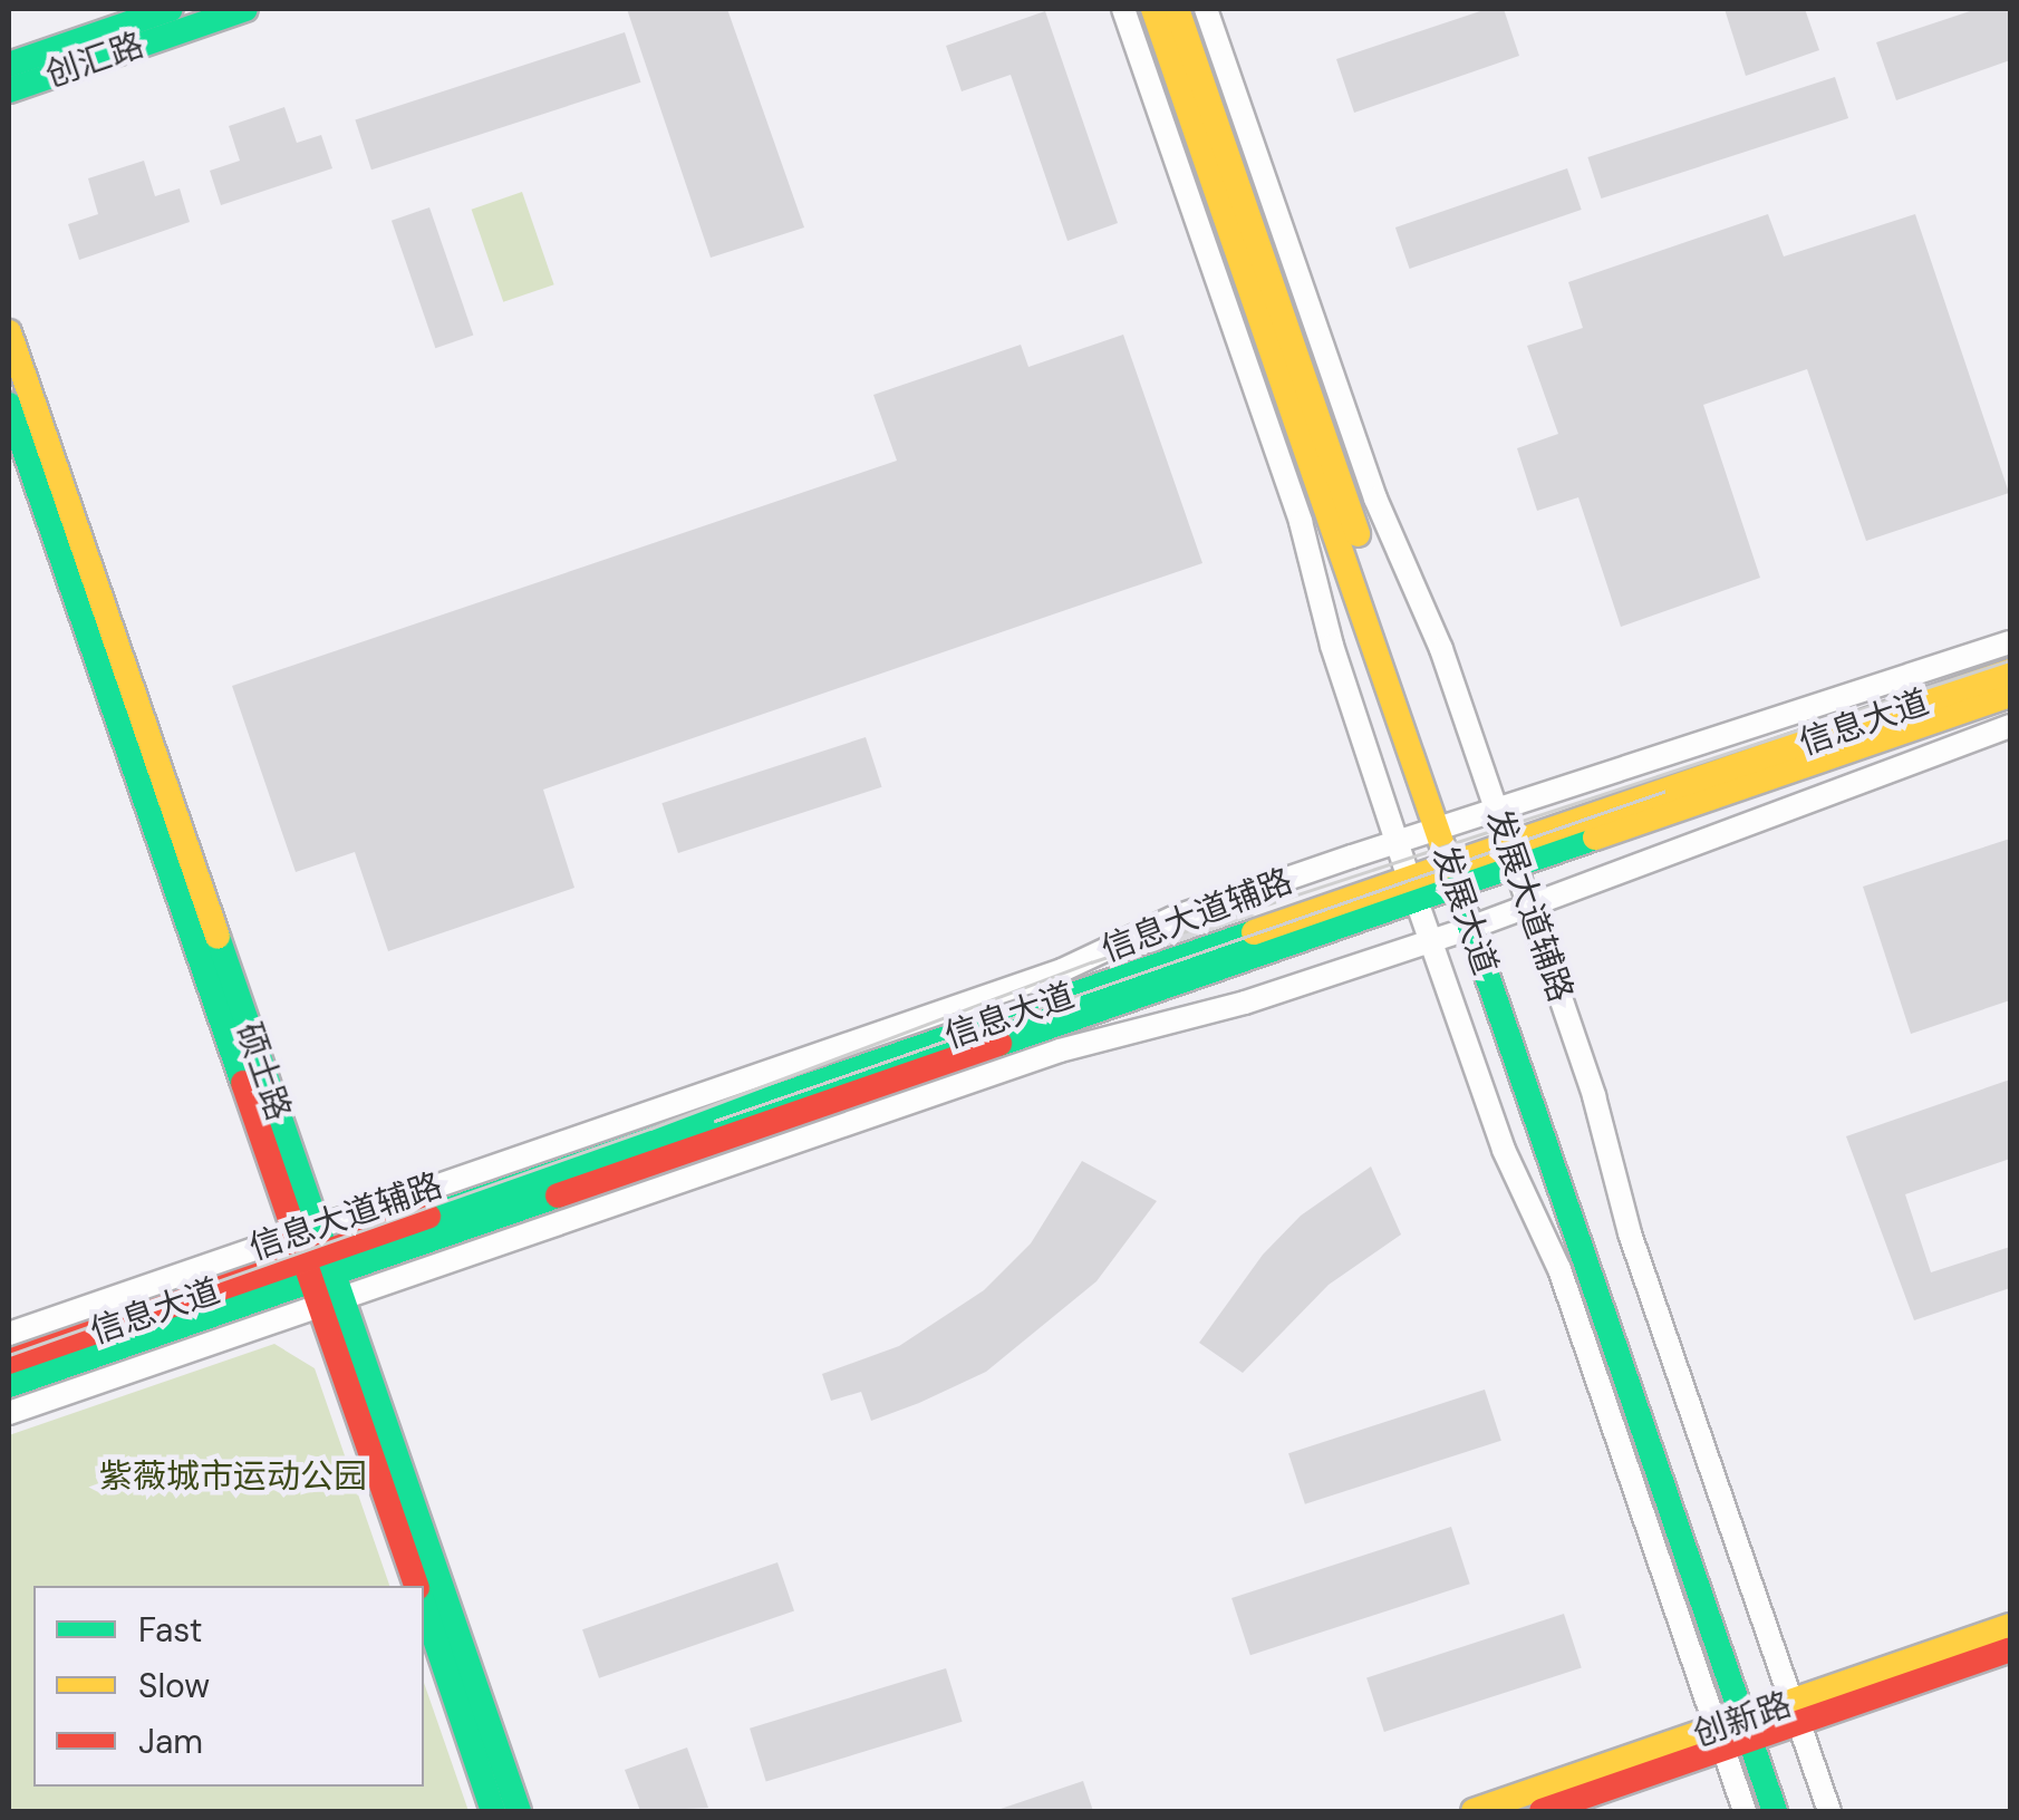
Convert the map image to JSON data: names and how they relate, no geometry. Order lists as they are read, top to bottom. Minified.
{"streets":{"street":["创汇路","信息大道","发展大道辅路","发展大道","信息大道辅路","硕士路","创新路"]},"crossings":[["信息大道","发展大道辅路"],["信息大道","发展大道"],["信息大道","硕士路"],["发展大道辅路","信息大道辅路"],["发展大道辅路","创新路"],["发展大道","信息大道辅路"],["发展大道","创新路"],["信息大道辅路","硕士路"]],"parks":["紫薇城市运动公园"],"legend":["Fast","Slow","Jam"]}
